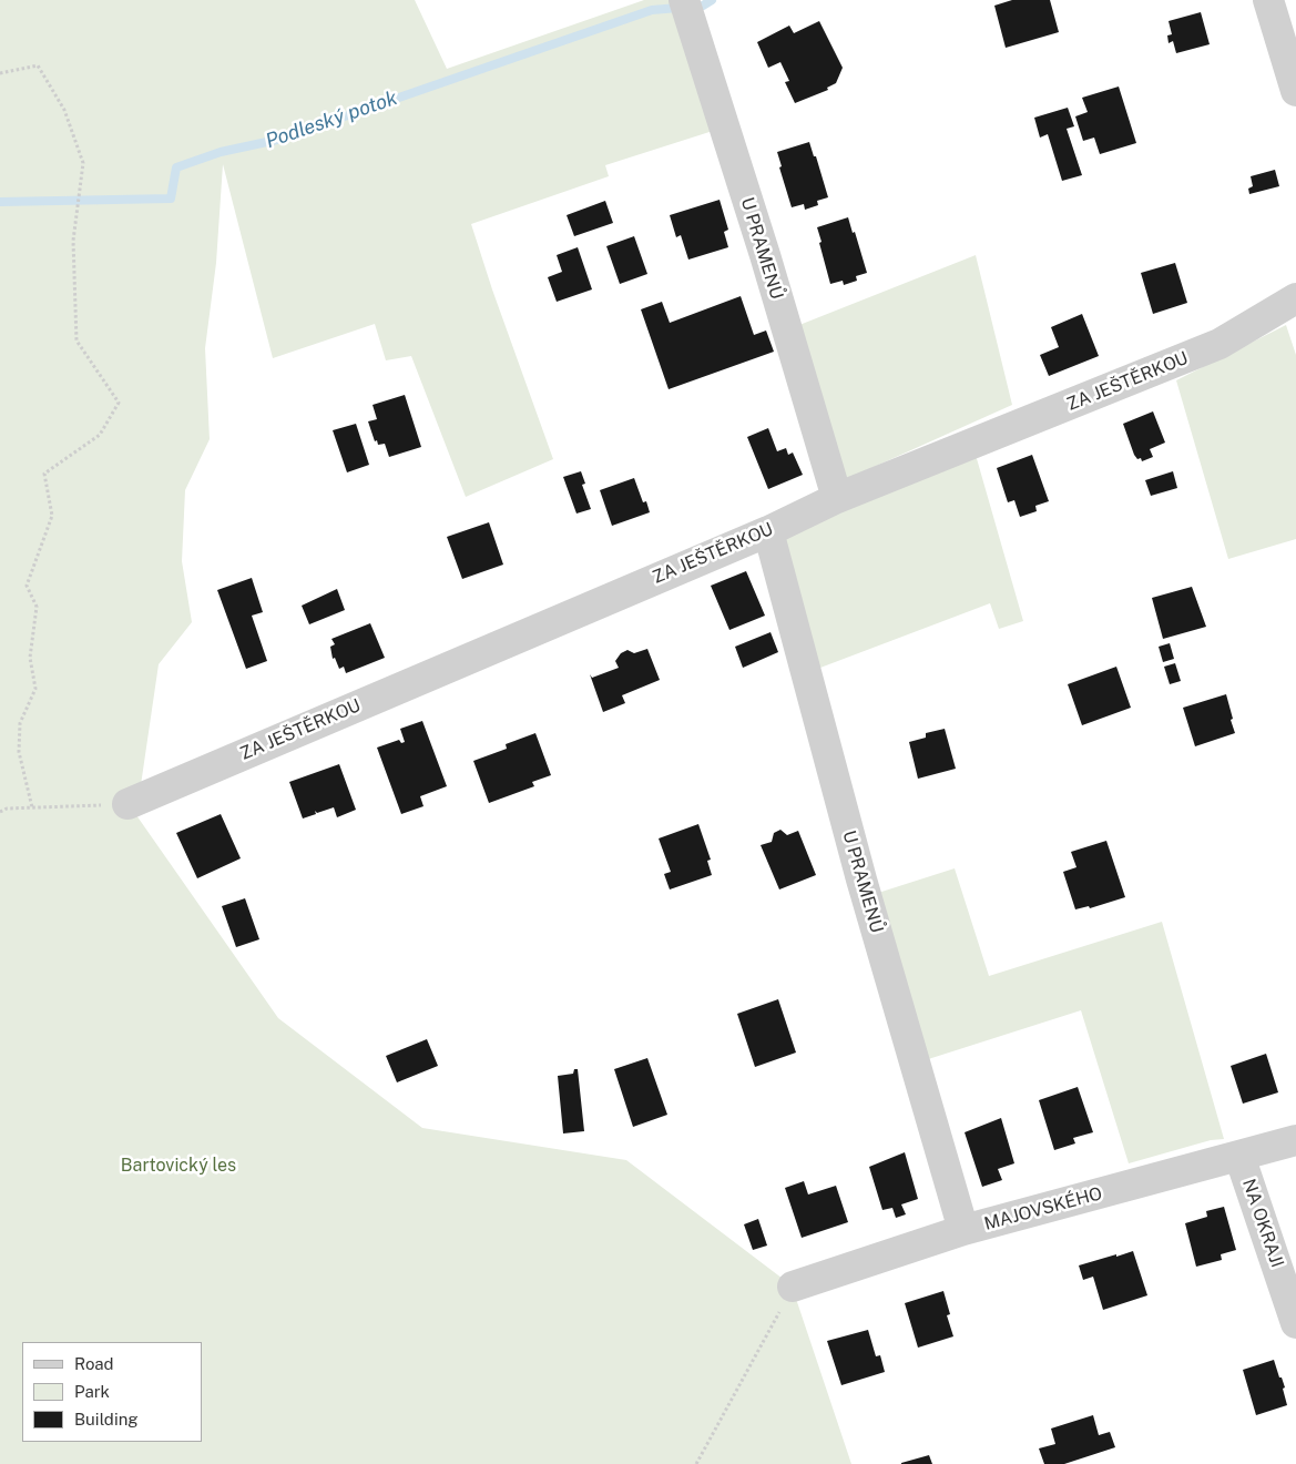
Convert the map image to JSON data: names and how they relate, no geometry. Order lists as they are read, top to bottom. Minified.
{"streets":{"street":["U PRAMENŮ","ZA JEŠTĚRKOU","MAJOVSKÉHO","NA OKRAJI"]},"crossings":[["U PRAMENŮ","ZA JEŠTĚRKOU"],["U PRAMENŮ","MAJOVSKÉHO"],["MAJOVSKÉHO","NA OKRAJI"]],"water":["Podleský potok"],"parks":["Bartovický les"],"legend":["Road","Park","Building"]}
